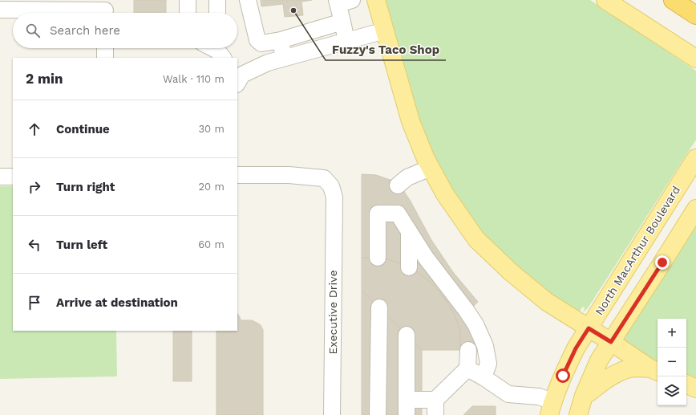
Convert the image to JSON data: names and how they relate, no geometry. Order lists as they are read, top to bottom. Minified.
{"streets":{"main road":["North MacArthur Boulevard"],"street":["Executive Drive"]},"places":["Fuzzy's Taco Shop"],"page":{"search":"Search here","heading":["2 min","Walk · 110 m"],"list":[["Continue","30 m"],["Turn right","20 m"],["Turn left","60 m"],"Arrive at destination"],"map_buttons":["+","−"]}}
